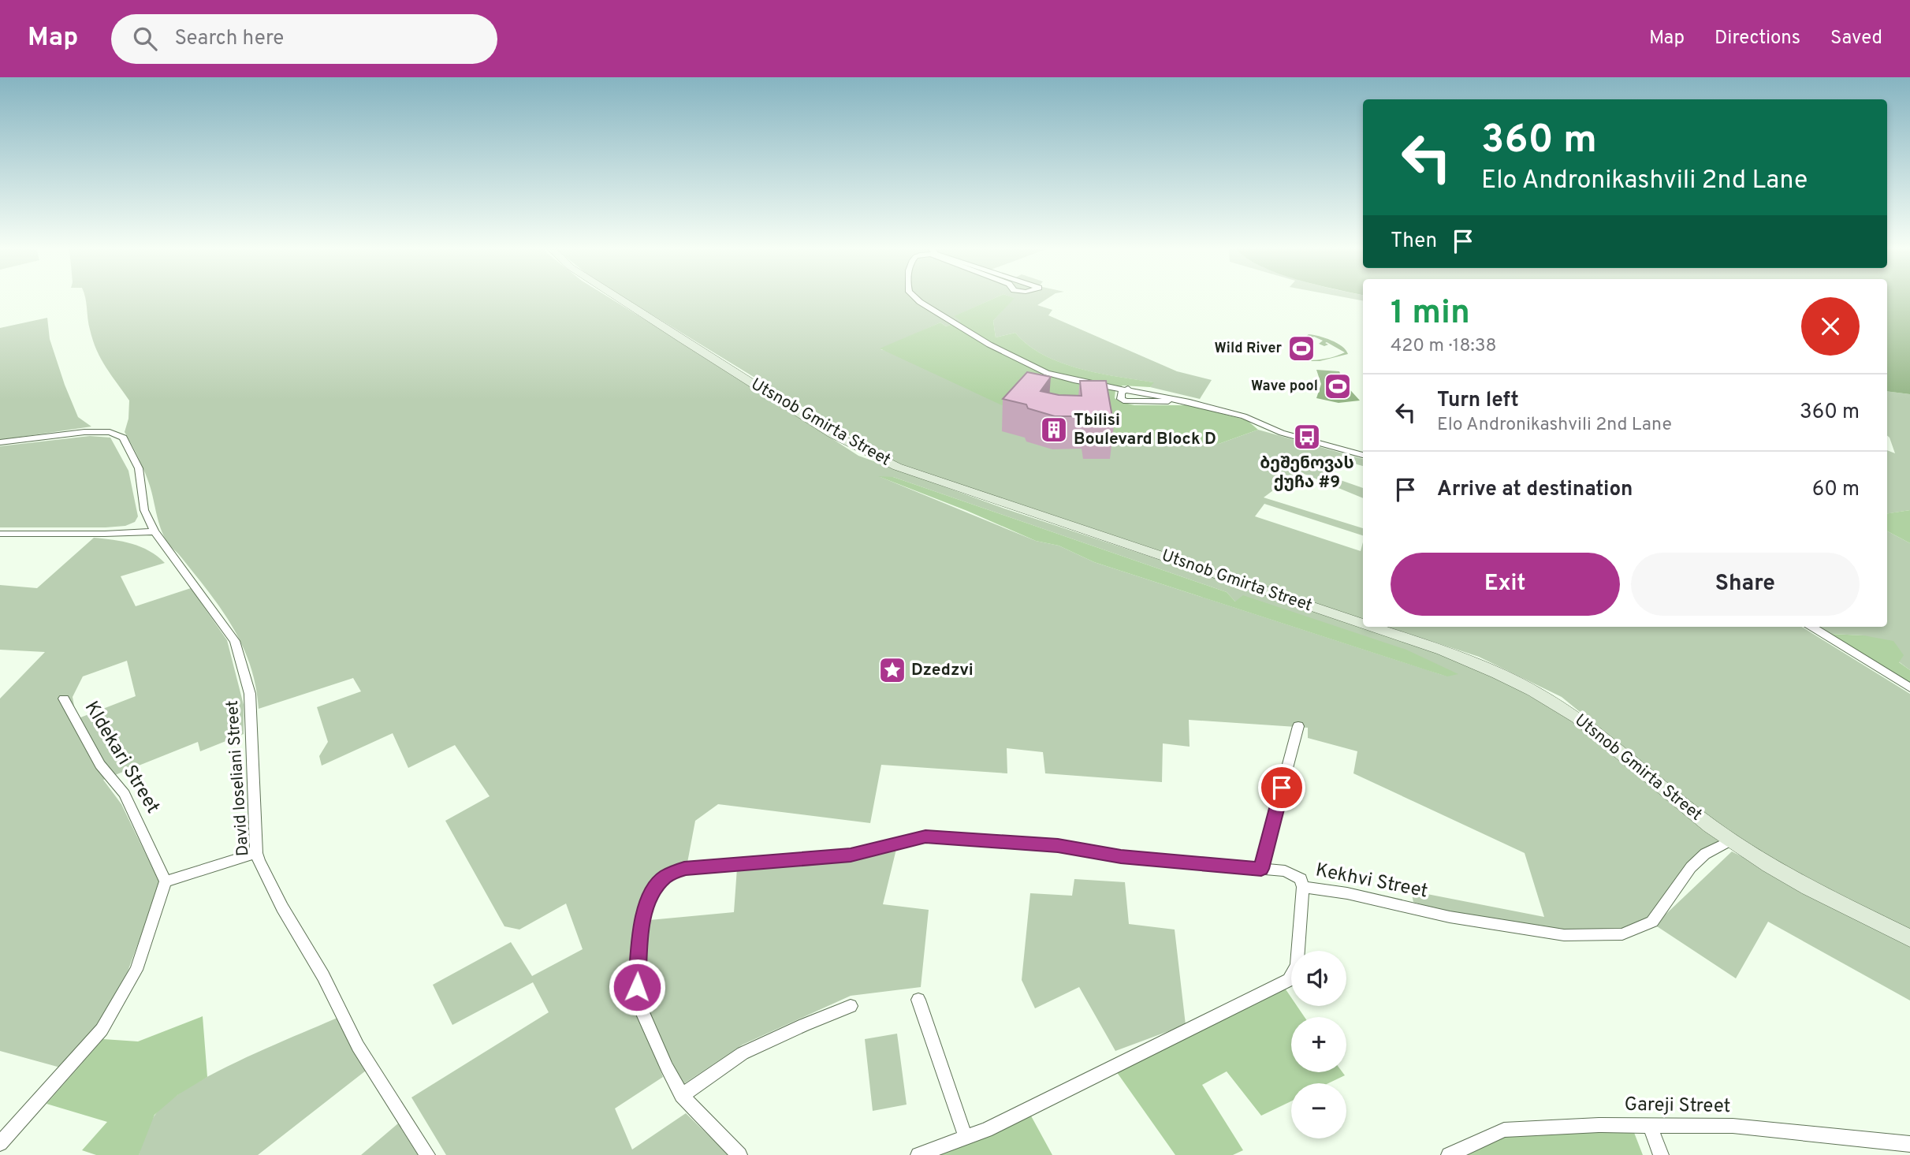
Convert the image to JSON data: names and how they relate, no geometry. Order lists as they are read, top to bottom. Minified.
{"streets":{"main road":["Utsnob Gmirta Street"],"street":["Kldekari Street","David Ioseliani Street","Kekhvi Street","Gareji Street"]},"crossings":[["Utsnob Gmirta Street","Kekhvi Street"]],"places":{"sports":["Wild River","Wave pool"],"building":["Tbilisi Boulevard Block D"],"bus stop":["ბეშენოვას ქუჩა #9"],"place":["Dzedzvi"]},"page":{"header":"Map","search":"Search here","nav":["Map","Directions","Saved"],"turn":["360 m","Elo Andronikashvili 2nd Lane"],"then":"Then","heading":["1 min","420 m · 18:38"],"list":[{"name":"Turn left","note":"Elo Andronikashvili 2nd Lane","value":"360 m"},{"name":"Arrive at destination","value":"60 m"}],"buttons":["Exit","Share"],"map_buttons":["+","−"]}}
